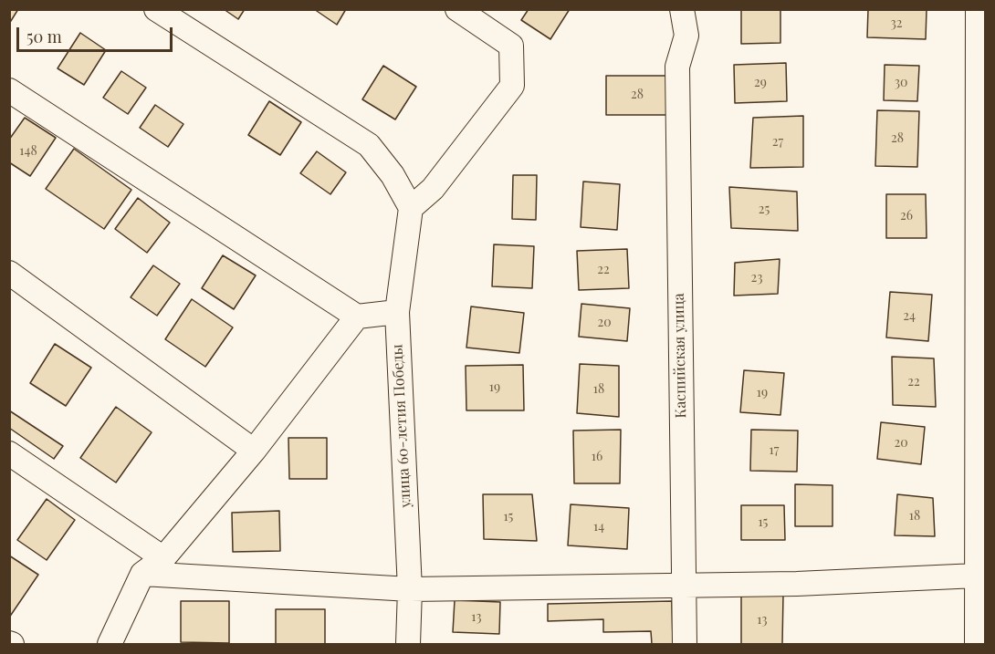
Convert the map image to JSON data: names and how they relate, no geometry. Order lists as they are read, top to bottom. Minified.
{"streets":{"street":["Каспийская улица","улица 60-летия Победы"]},"house_numbers":["32","29","30","28","28","27","148","25","26","22","23","24","20","22","19","18","19","20","17","16","18","15","15","14","13","13"],"scale_bar":"50 m"}
